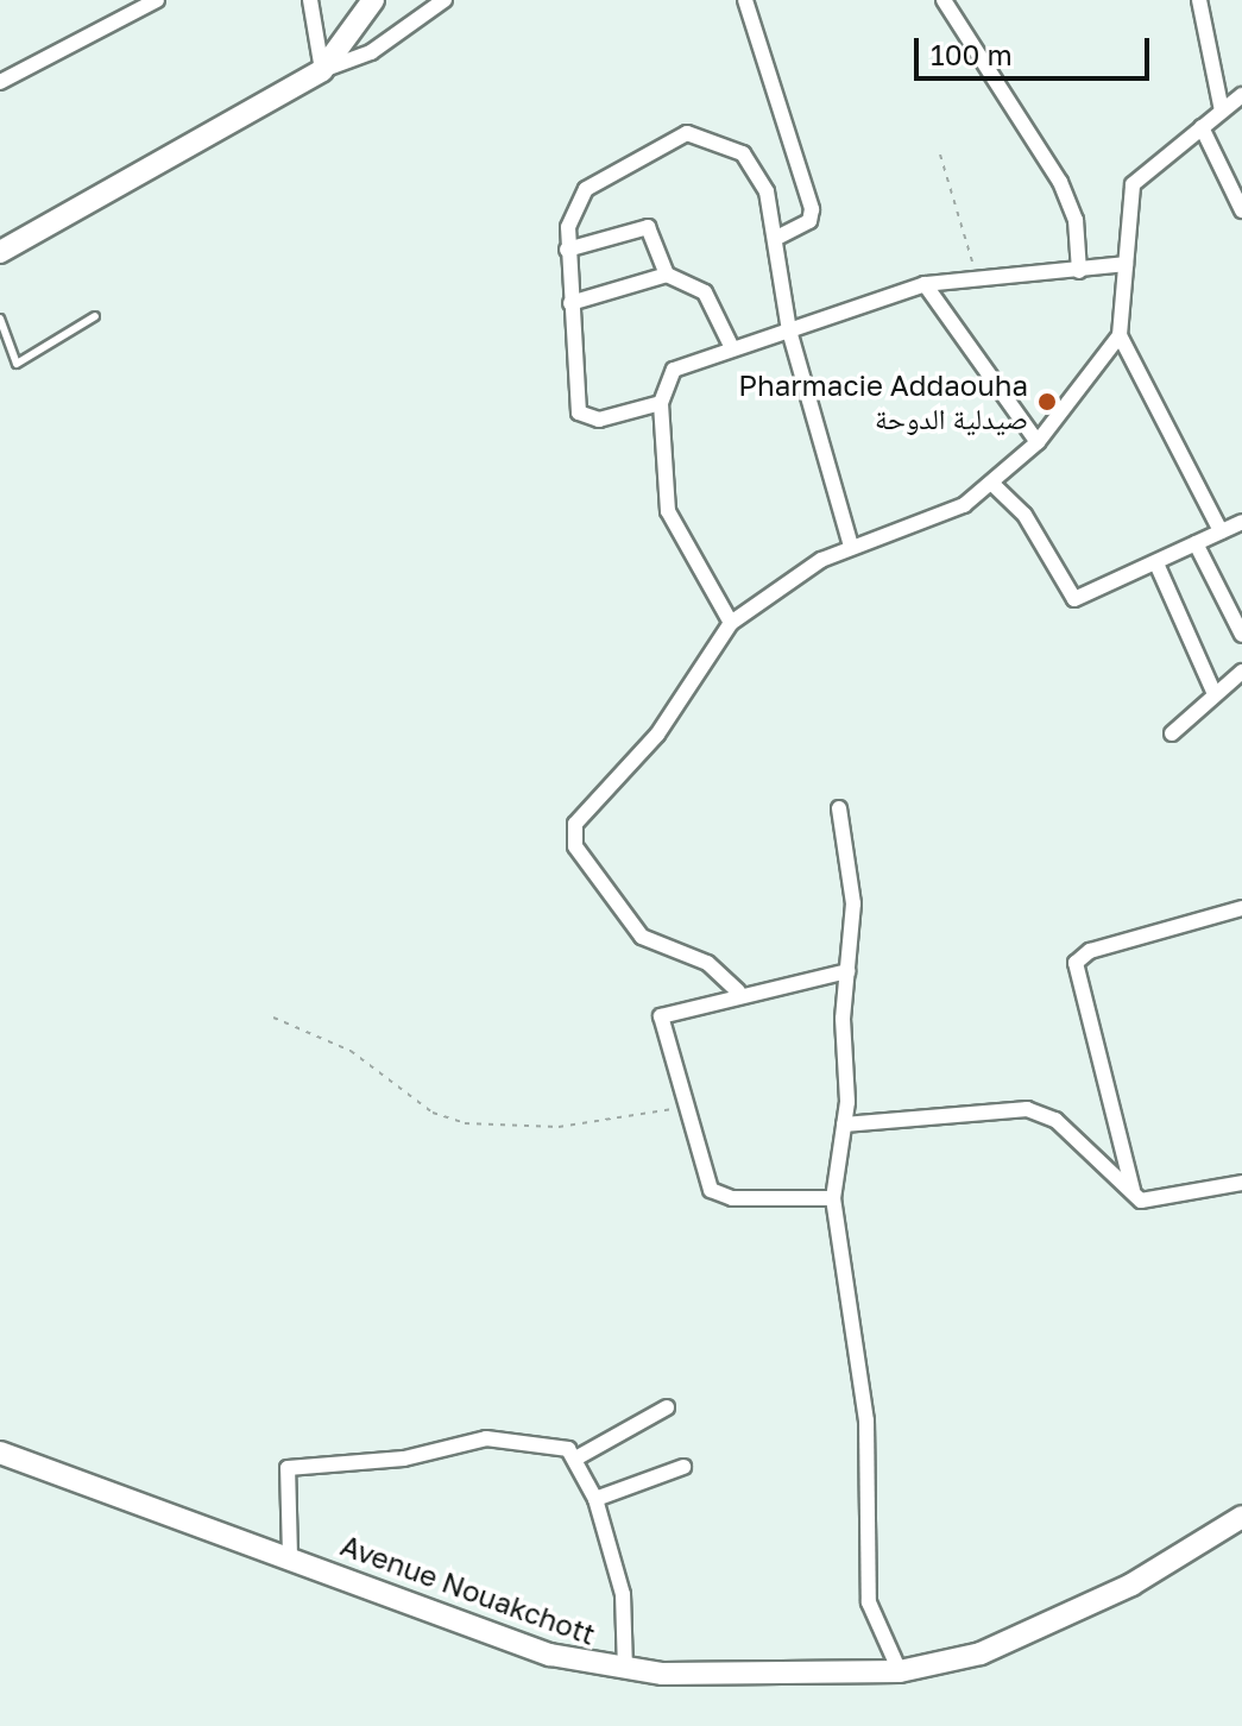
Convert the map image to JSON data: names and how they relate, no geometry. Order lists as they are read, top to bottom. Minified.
{"streets":{"street":["Avenue Nouakchott"]},"places":["Pharmacie Addaouha صيدلية الدوحة"],"scale_bar":"100 m"}
